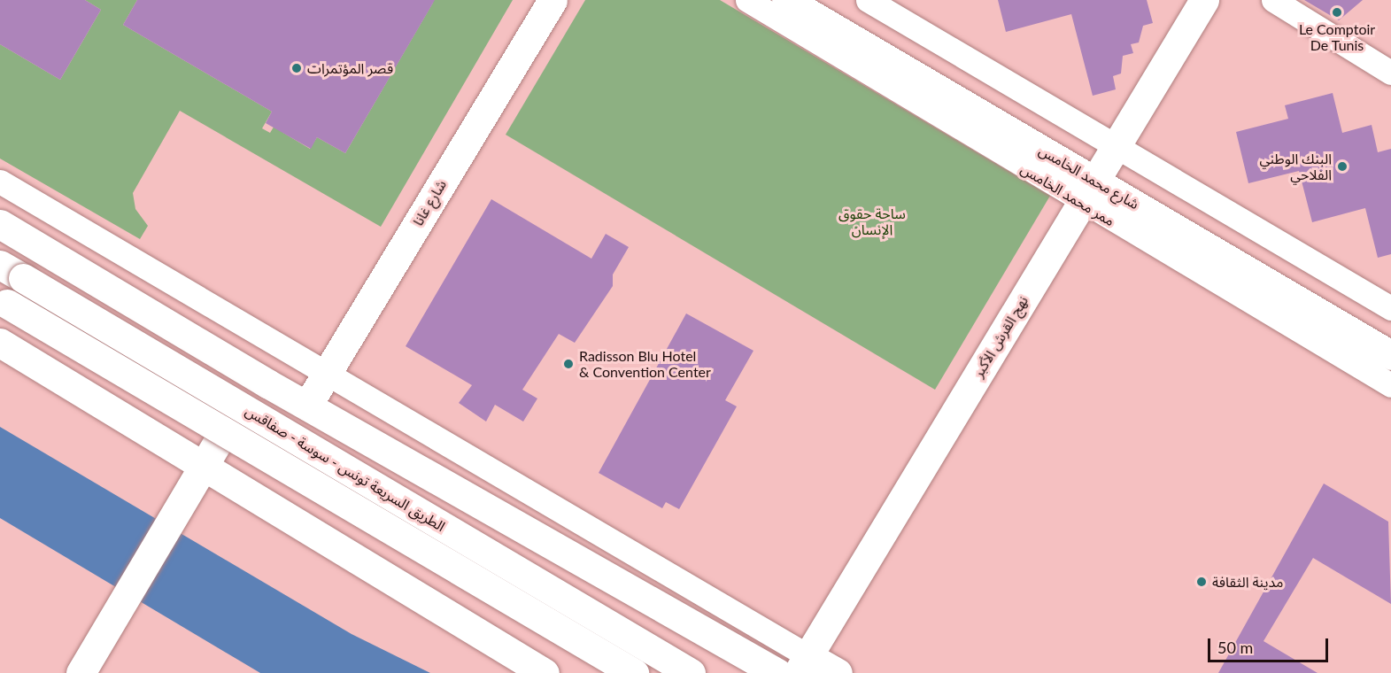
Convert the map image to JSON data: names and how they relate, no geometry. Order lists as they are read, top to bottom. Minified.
{"streets":{"main road":["شارع محمد الخامس","شارع غانا","نهج القرش الأكبر","الطريق السريعة تونس - سوسة - صفاقس"],"street":["ممر محمد الخامس"]},"crossings":[["شارع محمد الخامس","ممر محمد الخامس"],["شارع محمد الخامس","نهج القرش الأكبر"],["ممر محمد الخامس","نهج القرش الأكبر"]],"parks":["ساحة حقوق الإنسان"],"places":["Le Comptoir De Tunis","قصر المؤتمرات","البنك الوطني الفلاحي","Radisson Blu Hotel & Convention Center","مدينة الثقافة"],"scale_bar":"50 m"}
